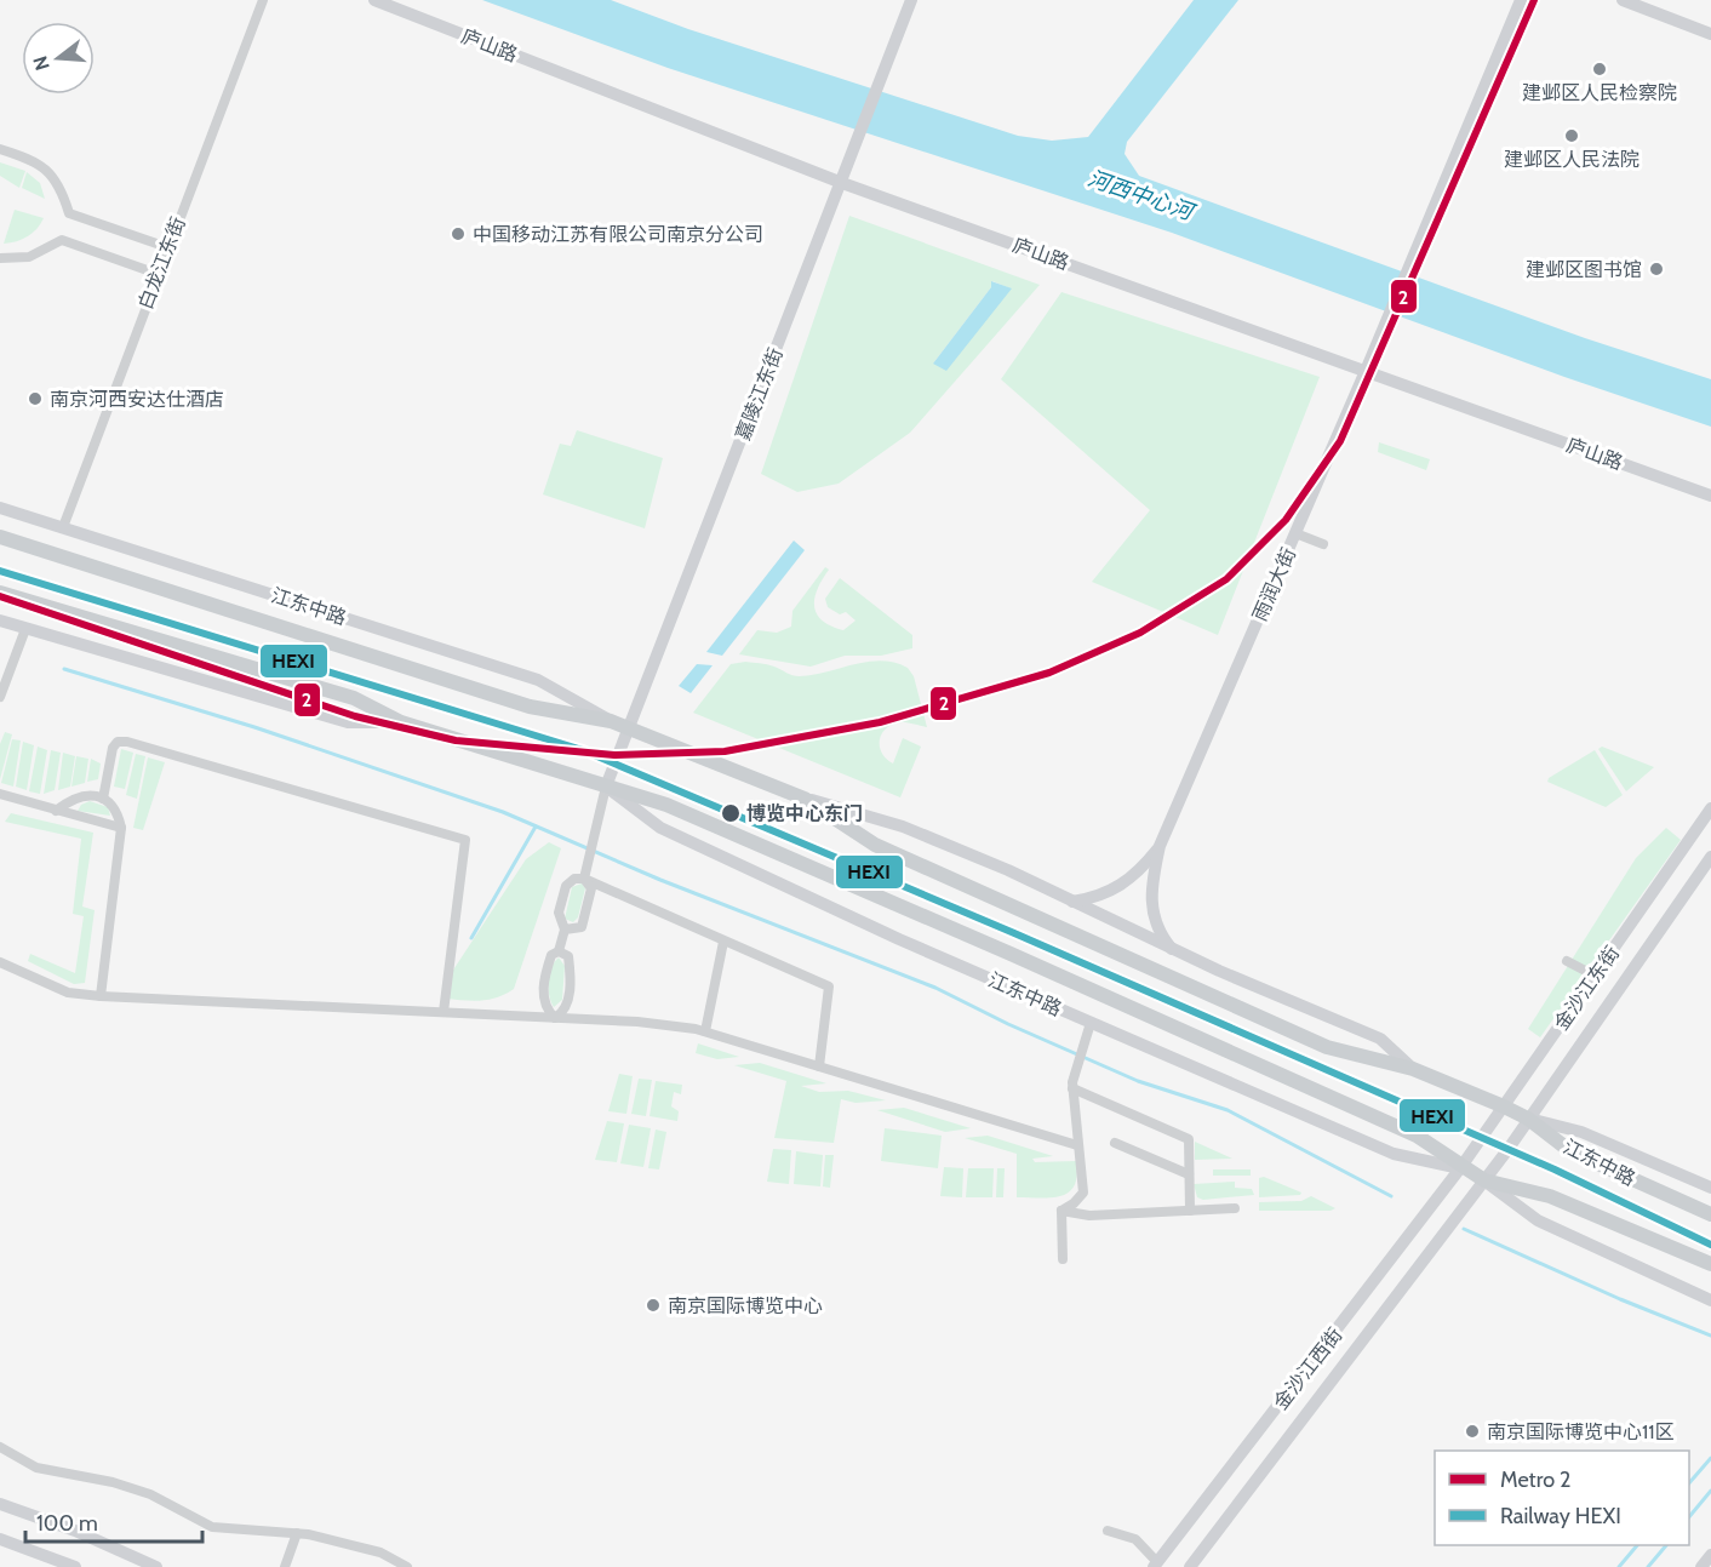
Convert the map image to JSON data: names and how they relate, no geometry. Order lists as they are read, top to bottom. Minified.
{"streets":{"main road":["江东中路"],"street":["庐山路","白龙江东街","嘉陵江东街","雨润大街","金沙江东街","金沙江西街"]},"crossings":[["庐山路","嘉陵江东街"],["庐山路","雨润大街"],["白龙江东街","江东中路"],["嘉陵江东街","江东中路"],["江东中路","金沙江东街"],["江东中路","金沙江西街"],["金沙江东街","金沙江西街"]],"water":["河西中心河"],"places":["建邺区人民检察院","建邺区人民法院","中国移动江苏有限公司南京分公司","建邺区图书馆","南京河西安达仕酒店","博览中心东门","南京国际博览中心","南京国际博览中心11区"],"lines":["metro line 2","rail line HEXI"],"legend":["Metro 2","Railway HEXI"],"scale_bar":"100 m","north":"left"}
